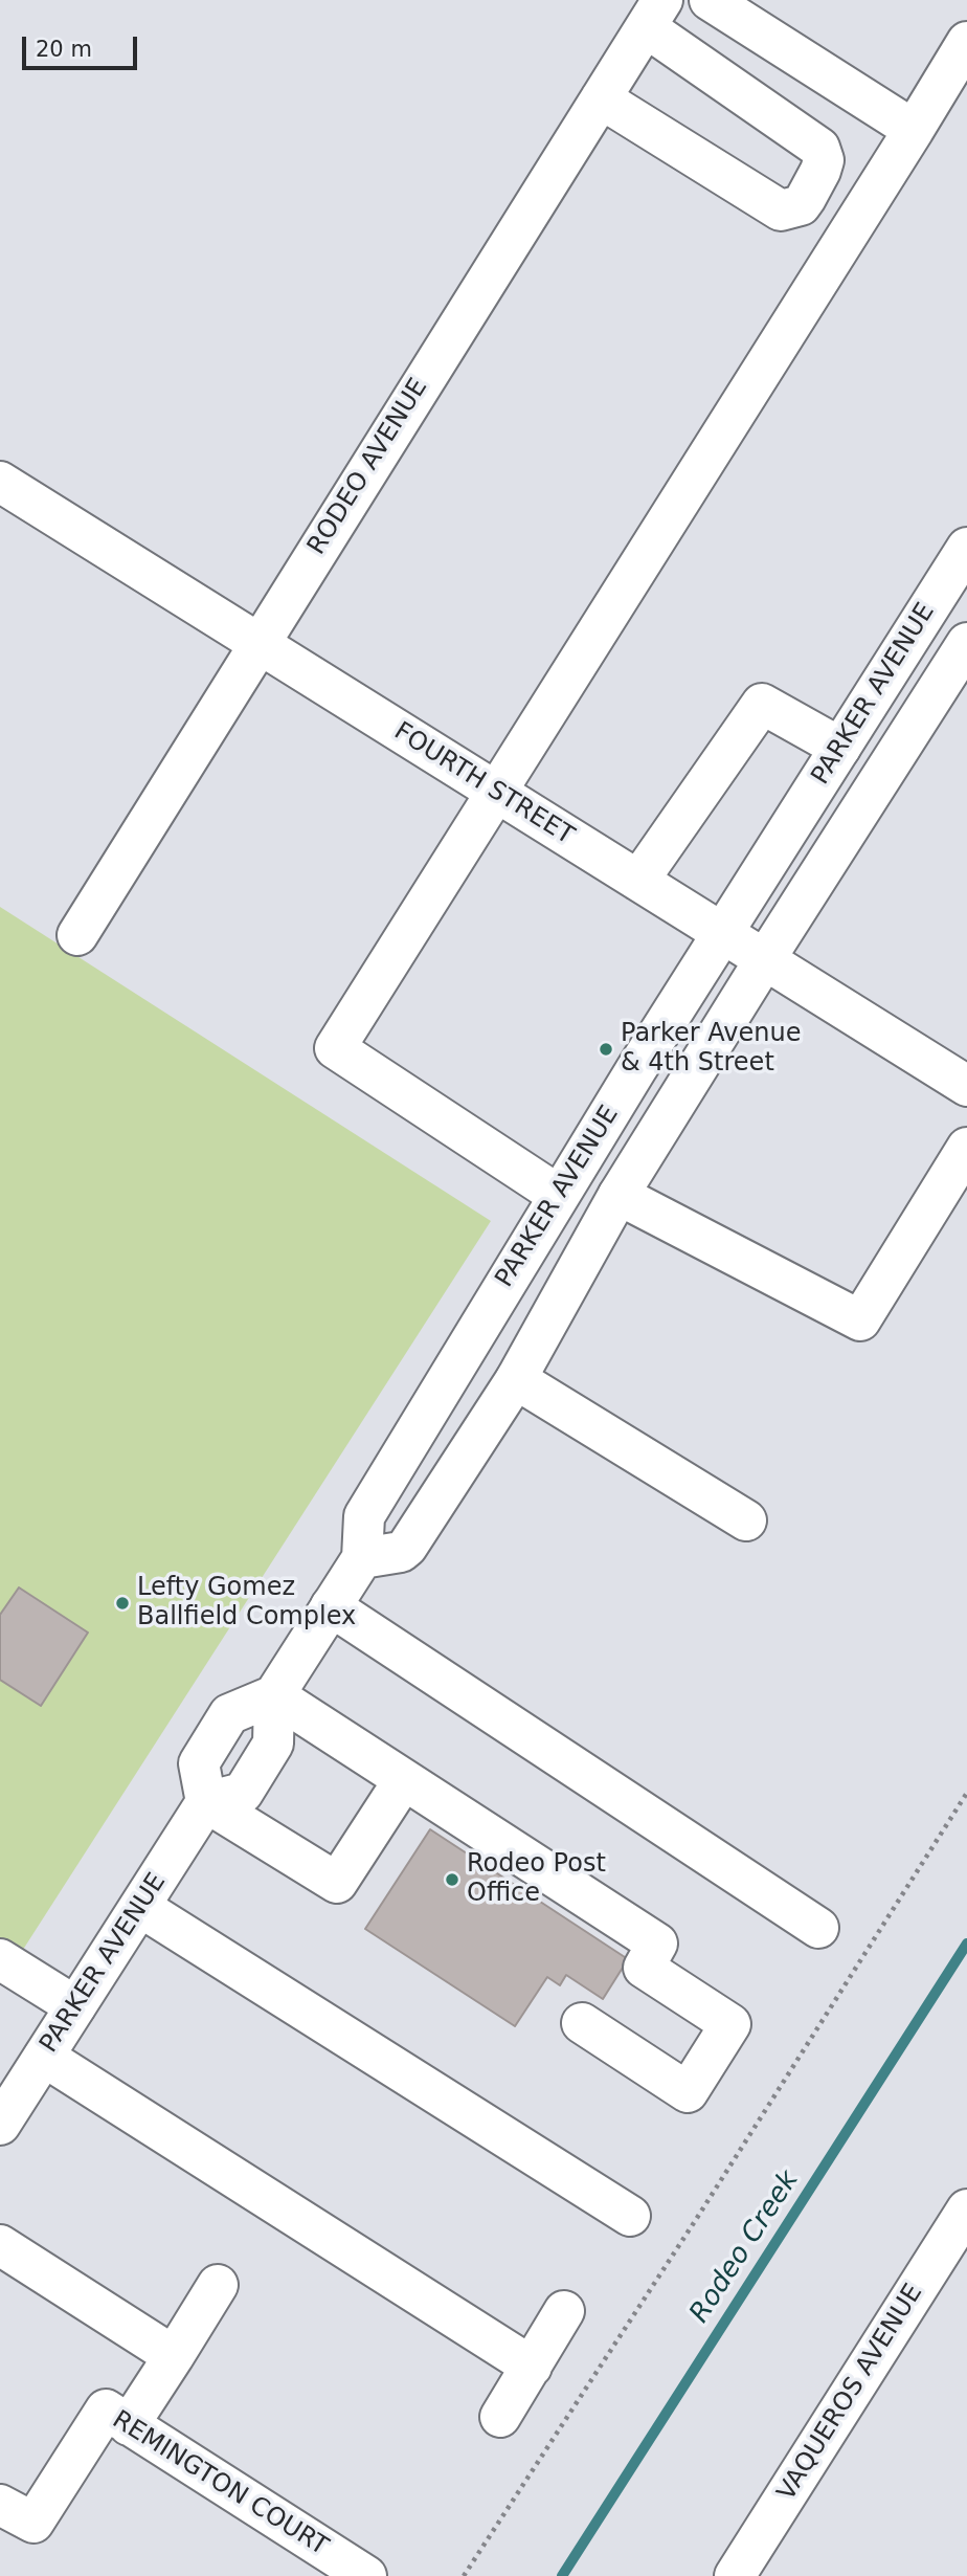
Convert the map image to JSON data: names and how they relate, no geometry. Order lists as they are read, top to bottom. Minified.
{"streets":{"main road":["RODEO AVENUE","PARKER AVENUE","FOURTH STREET","VAQUEROS AVENUE","REMINGTON COURT"]},"crossings":[["RODEO AVENUE","FOURTH STREET"],["PARKER AVENUE","FOURTH STREET"]],"water":["Rodeo Creek"],"places":["Parker Avenue & 4th Street","Lefty Gomez Ballfield Complex","Rodeo Post Office"],"scale_bar":"20 m"}
